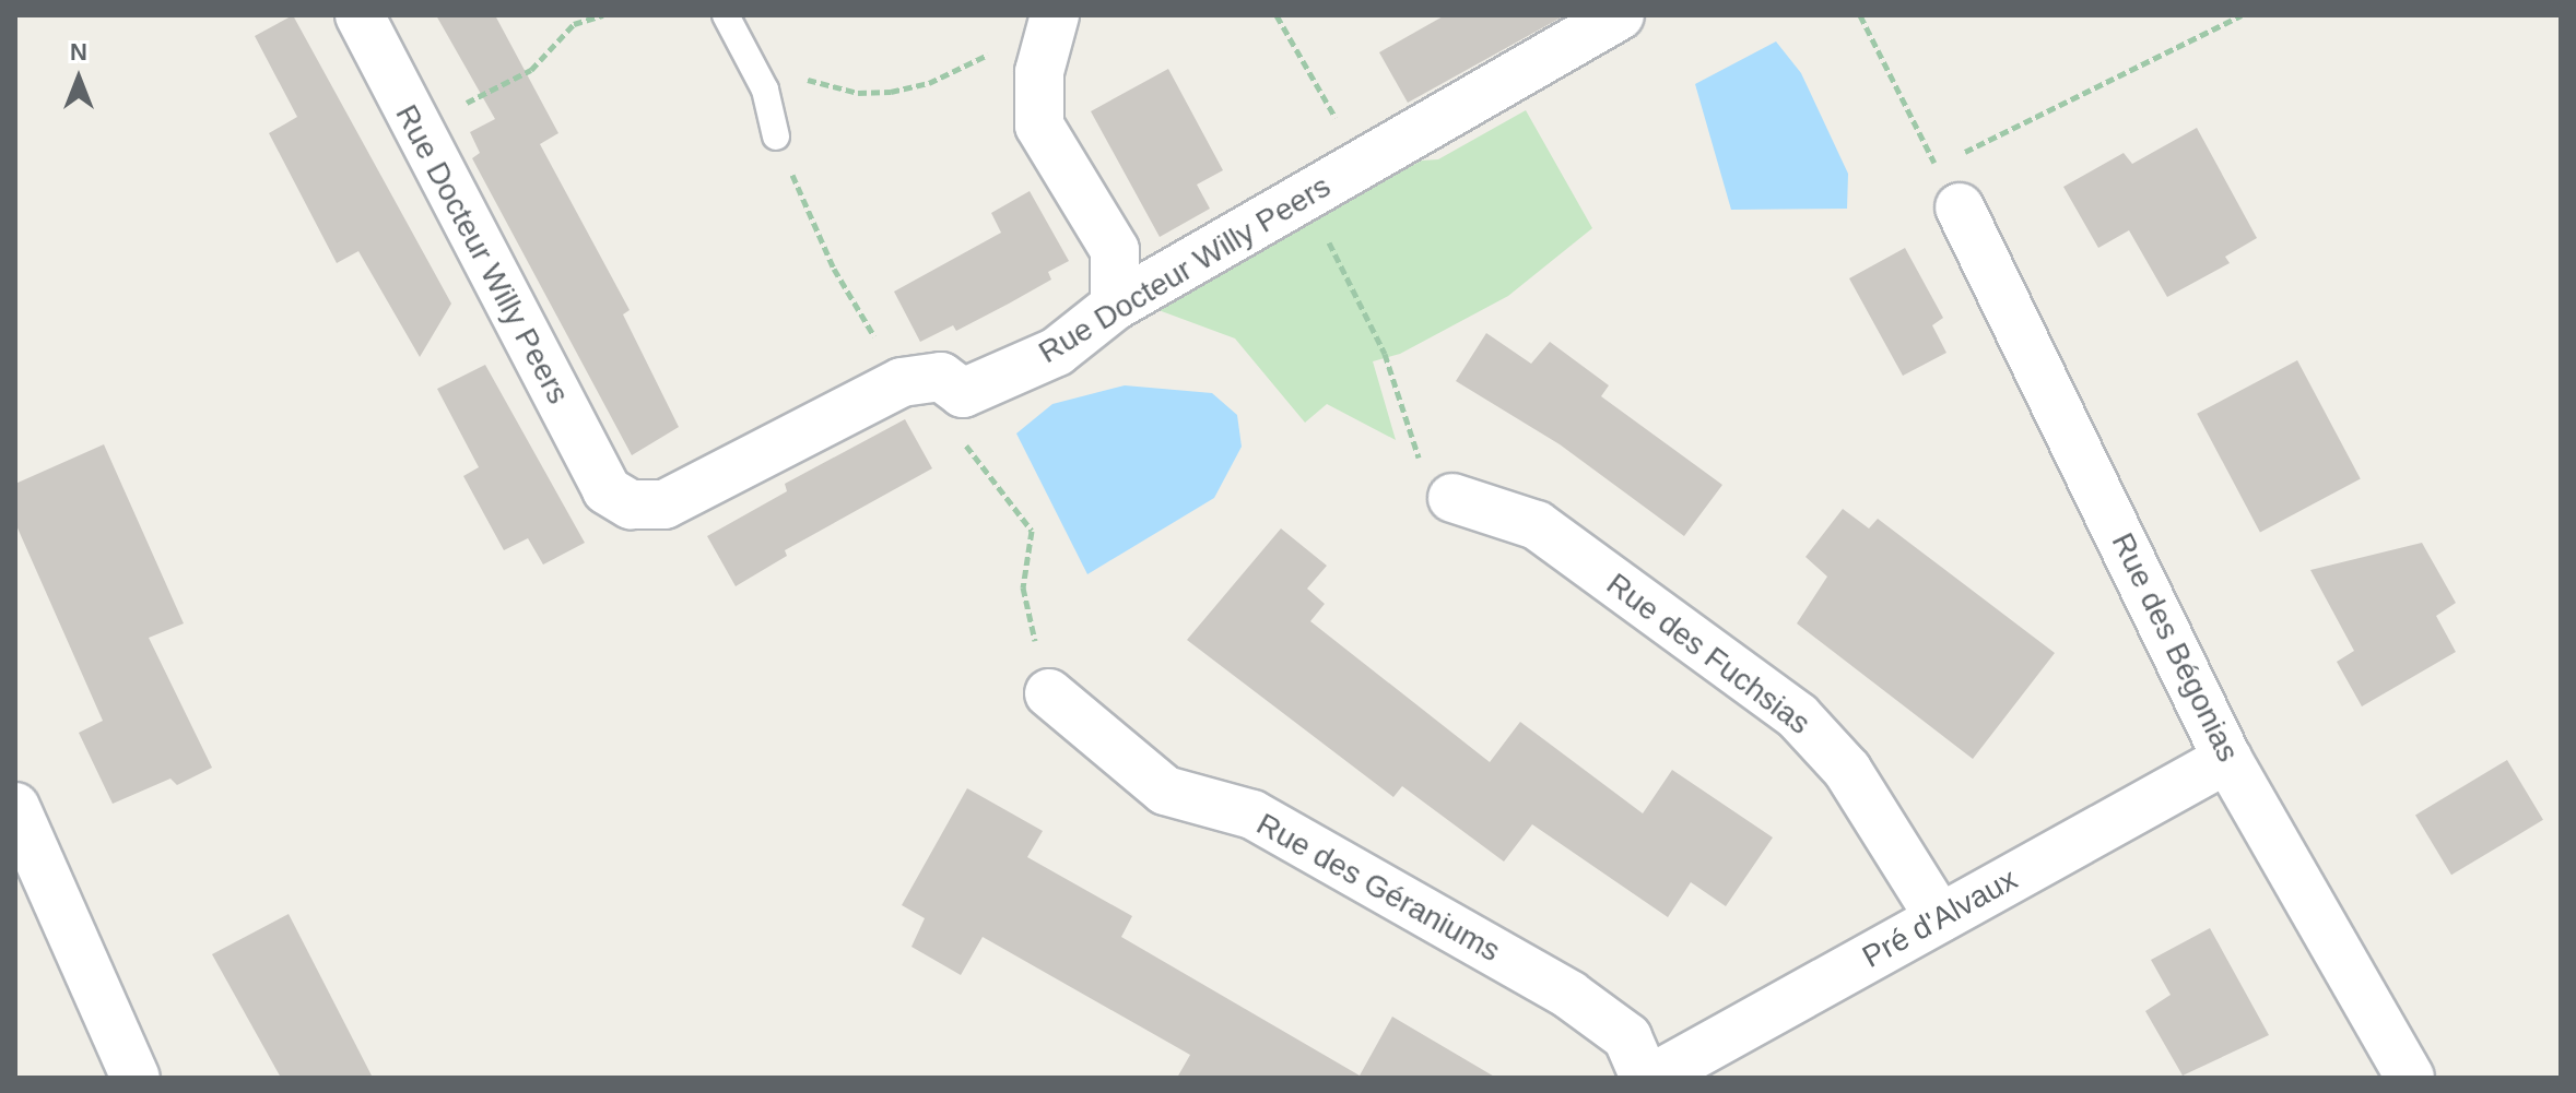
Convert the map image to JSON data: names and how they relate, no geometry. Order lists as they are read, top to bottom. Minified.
{"streets":{"street":["Rue Docteur Willy Peers","Rue des Bégonias","Rue des Fuchsias","Rue des Géraniums","Pré d'Alvaux"]},"crossings":[["Rue des Bégonias","Pré d'Alvaux"],["Rue des Fuchsias","Pré d'Alvaux"]],"north":"top"}
